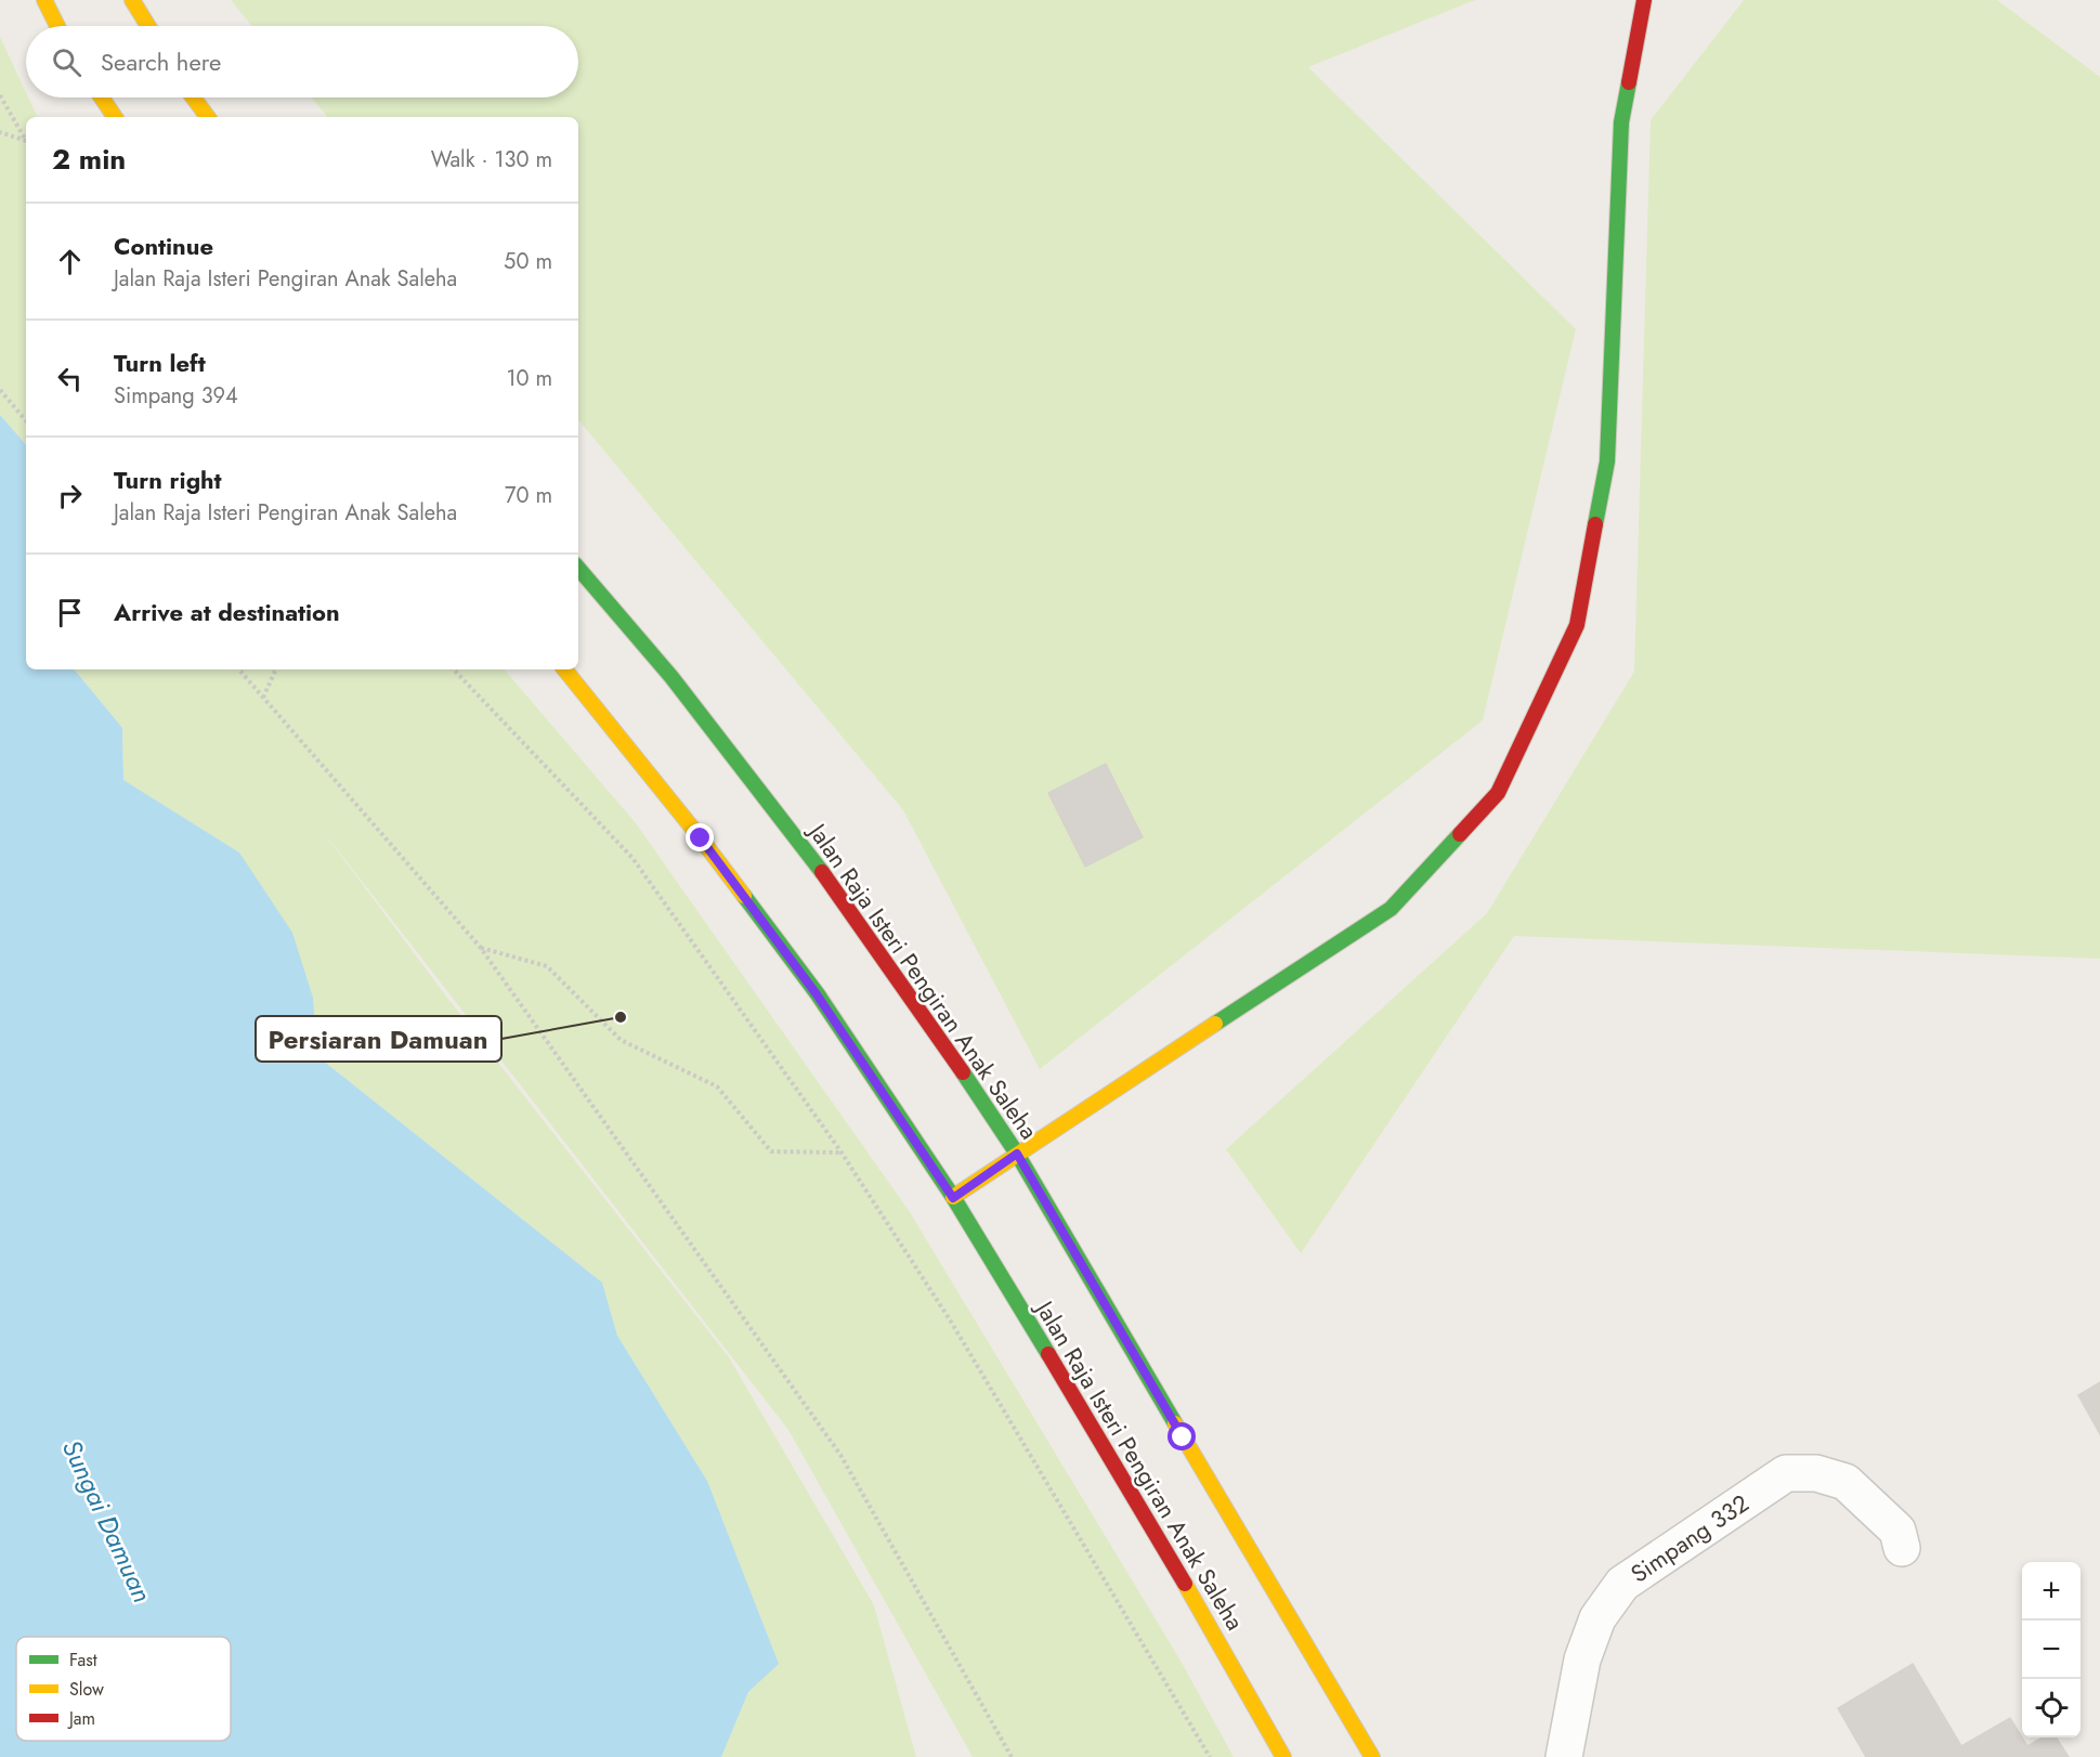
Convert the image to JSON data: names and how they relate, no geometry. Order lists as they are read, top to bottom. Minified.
{"streets":{"main road":["Jalan Raja Isteri Pengiran Anak Saleha"],"street":["Simpang 332"]},"water":["Sungai Damuan"],"places":["Persiaran Damuan"],"legend":["Fast","Slow","Jam"],"page":{"search":"Search here","heading":["2 min","Walk · 130 m"],"list":[["Continue","Jalan Raja Isteri Pengiran Anak Saleha","50 m"],["Turn left","Simpang 394","10 m"],["Turn right","Jalan Raja Isteri Pengiran Anak Saleha","70 m"],"Arrive at destination"],"map_buttons":["+","−"]}}
